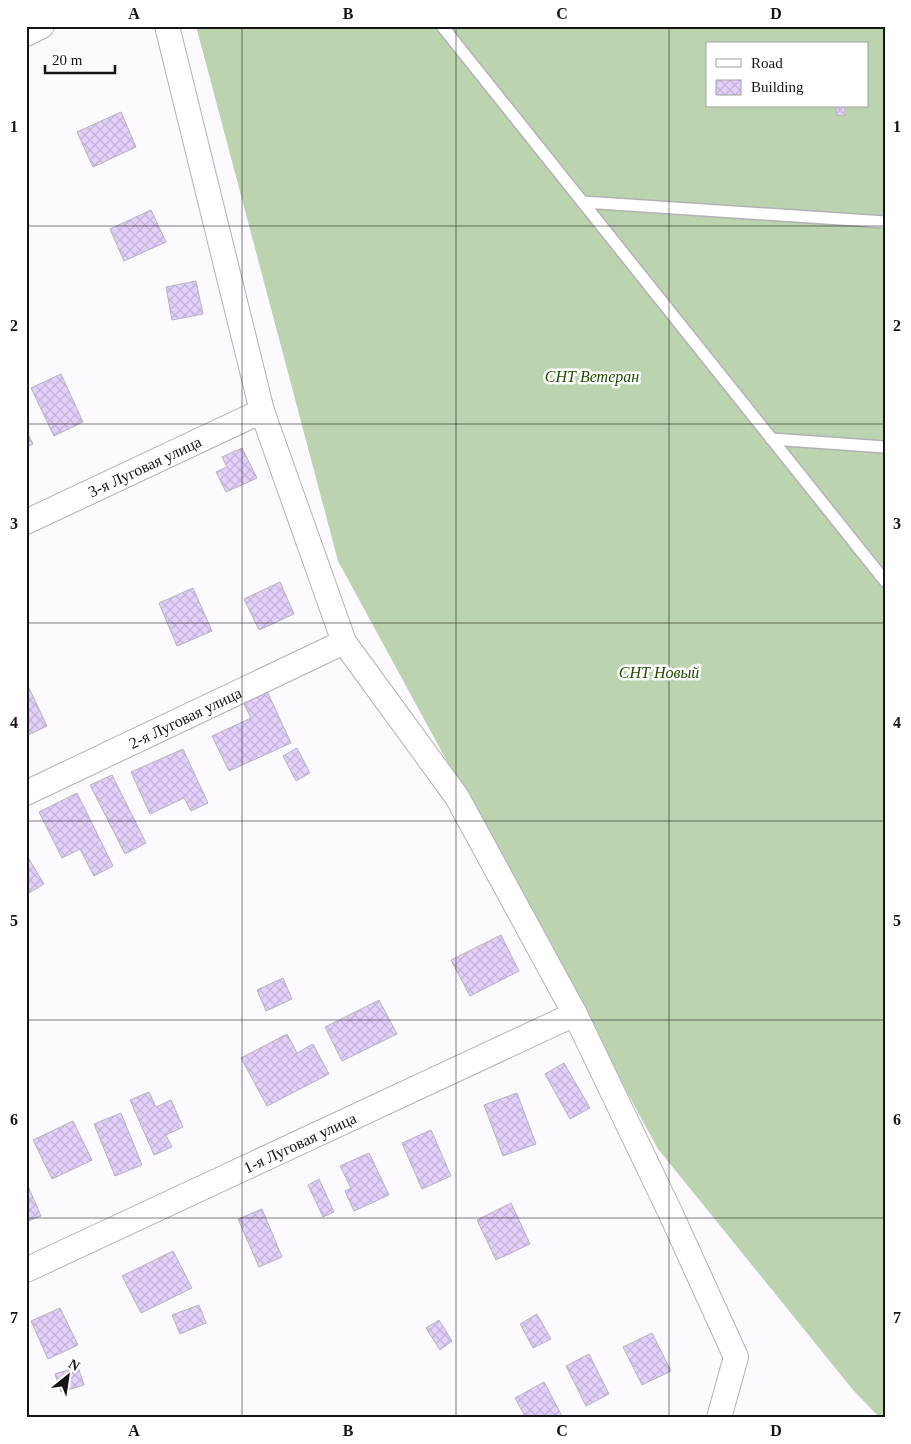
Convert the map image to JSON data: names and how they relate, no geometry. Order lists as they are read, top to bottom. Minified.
{"streets":{"street":["3-я Луговая улица","2-я Луговая улица","1-я Луговая улица"]},"parks":["СНТ Ветеран","СНТ Новый"],"legend":["Road","Building"],"scale_bar":"20 m","north":"top right","grid":{"columns":["A","B","C","D"],"rows":["1","2","3","4","5","6","7"]}}
